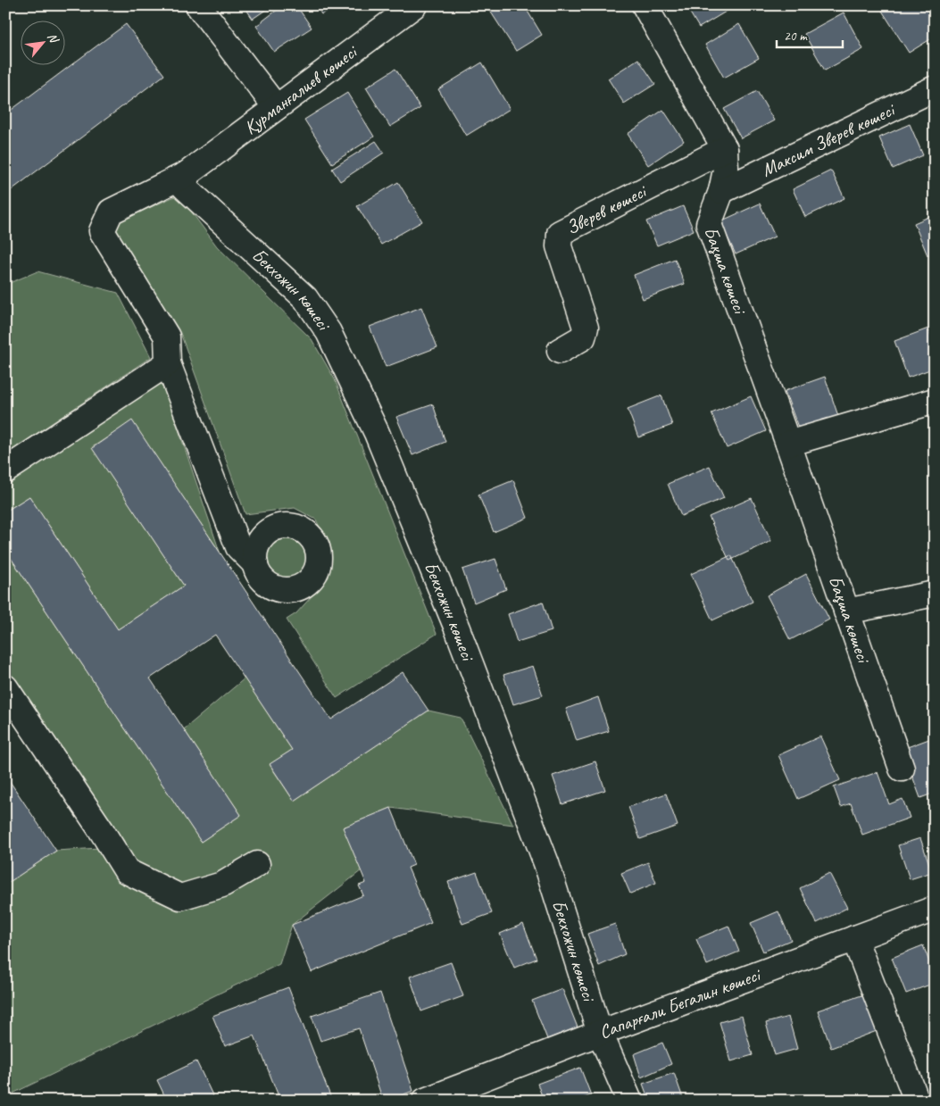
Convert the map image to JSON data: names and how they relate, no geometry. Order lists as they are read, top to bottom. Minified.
{"streets":{"street":["Қурманғалиев көшесі","Максим Зверев көшесі","Зверев көшесі","Бақша көшесі","Бекхожин көшесі","Сапарғали Бегалин көшесі"]},"crossings":[["Қурманғалиев көшесі","Бекхожин көшесі"],["Максим Зверев көшесі","Бақша көшесі"],["Зверев көшесі","Бақша көшесі"],["Бекхожин көшесі","Сапарғали Бегалин көшесі"]],"scale_bar":"20 m","north":"top right"}
